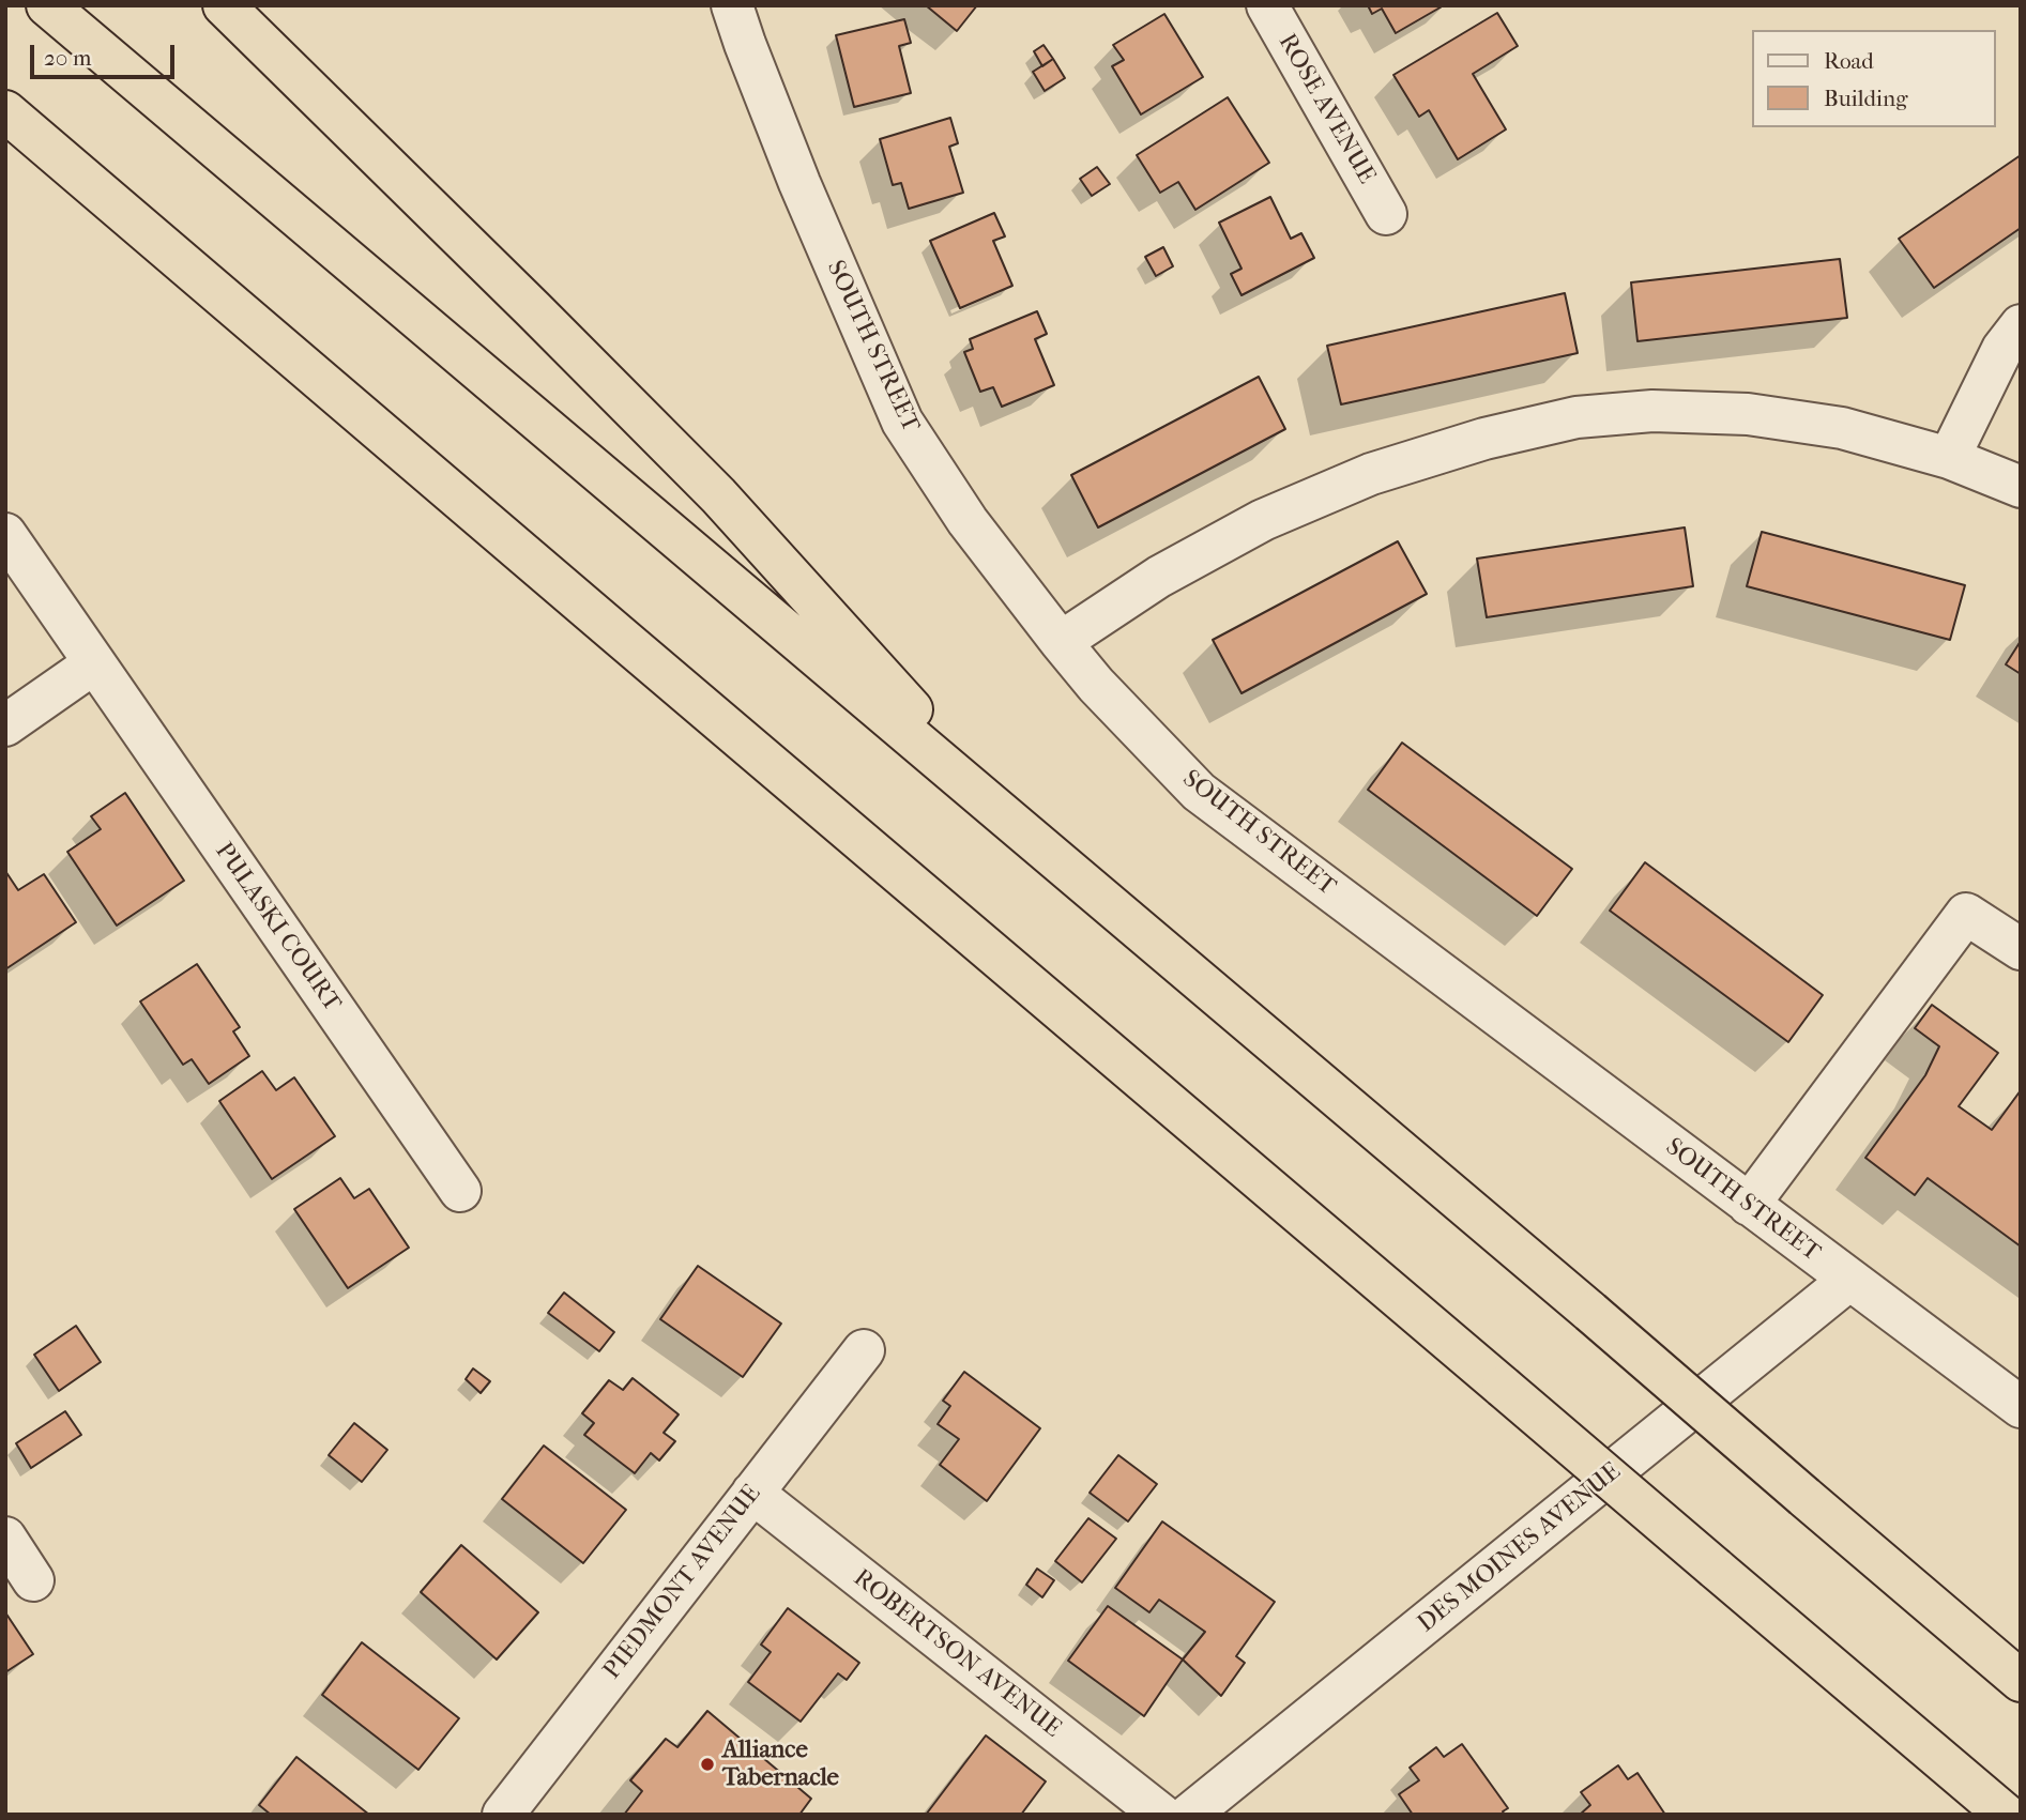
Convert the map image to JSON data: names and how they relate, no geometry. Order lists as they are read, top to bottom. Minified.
{"streets":{"street":["ROSE AVENUE","SOUTH STREET","PULASKI COURT","DES MOINES AVENUE","PIEDMONT AVENUE","ROBERTSON AVENUE"]},"crossings":[["SOUTH STREET","DES MOINES AVENUE"],["PIEDMONT AVENUE","ROBERTSON AVENUE"]],"places":["Alliance Tabernacle"],"legend":["Road","Building"],"scale_bar":"20 m"}
